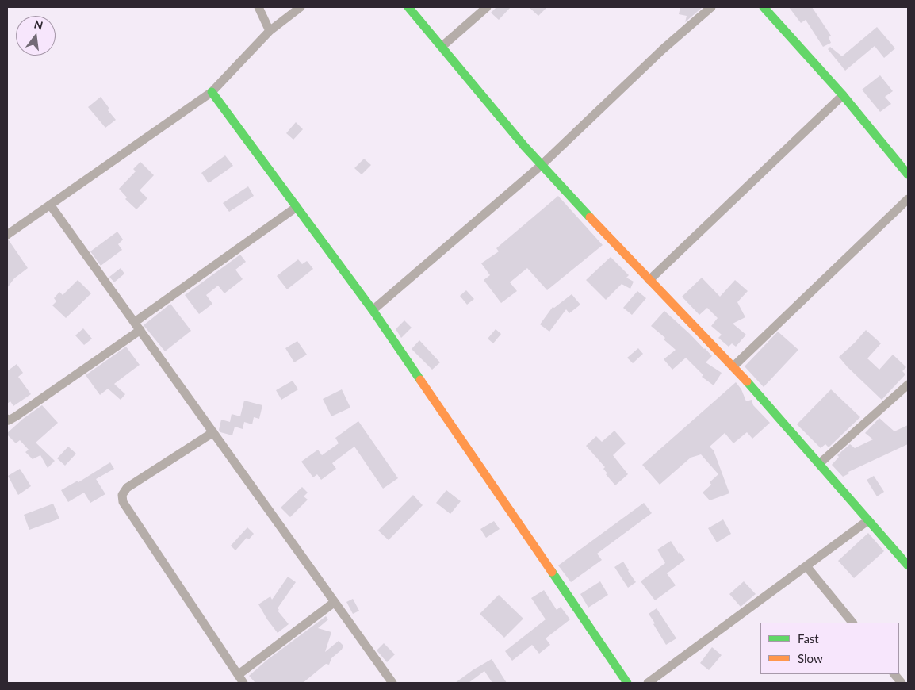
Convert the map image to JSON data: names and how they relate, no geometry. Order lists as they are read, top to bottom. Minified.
{"legend":["Fast","Slow"],"north":"top"}
